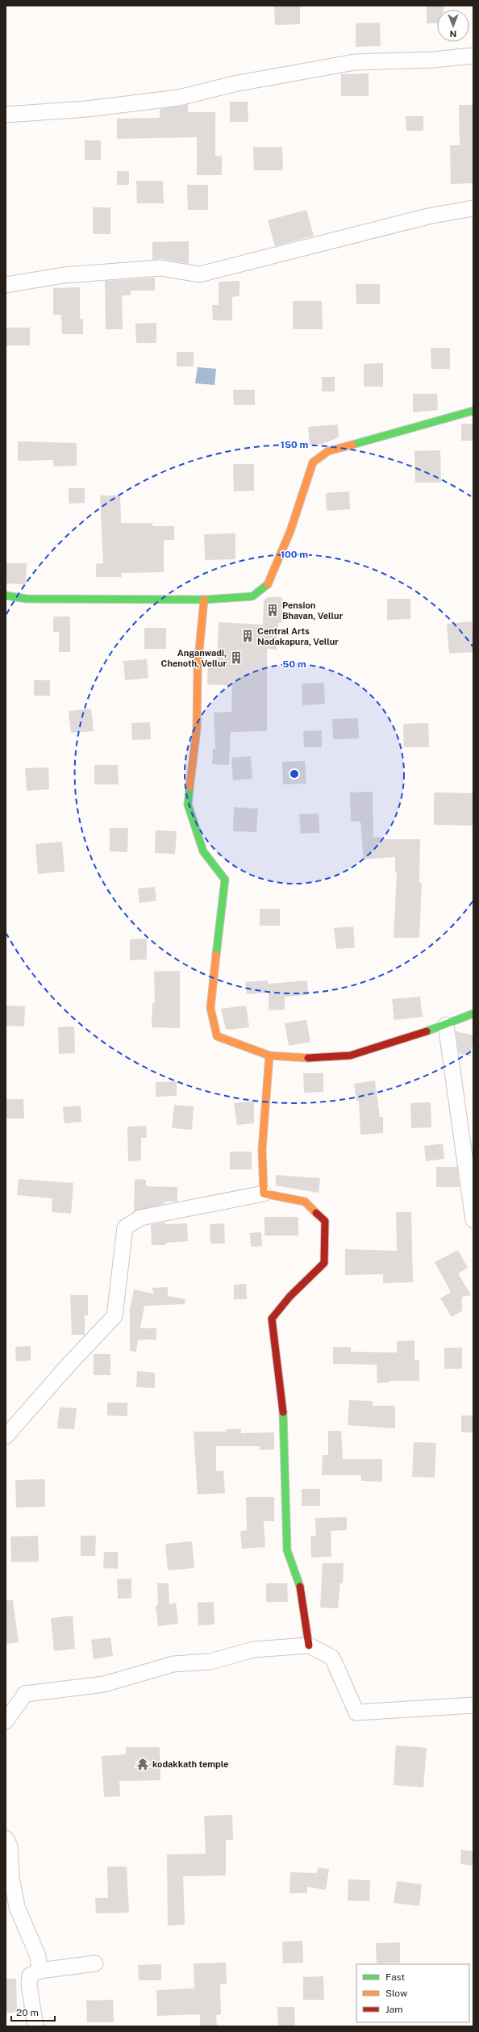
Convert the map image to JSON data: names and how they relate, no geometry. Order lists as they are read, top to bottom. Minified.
{"places":{"building":["Pension Bhavan, Vellur","Central Arts Nadakapura, Vellur","Anganwadi, Chenoth, Vellur"],"temple":["kodakkath temple"]},"legend":["Fast","Slow","Jam"],"scale_bar":"20 m","north":"bottom","rings":["150 m","100 m","50 m"]}
